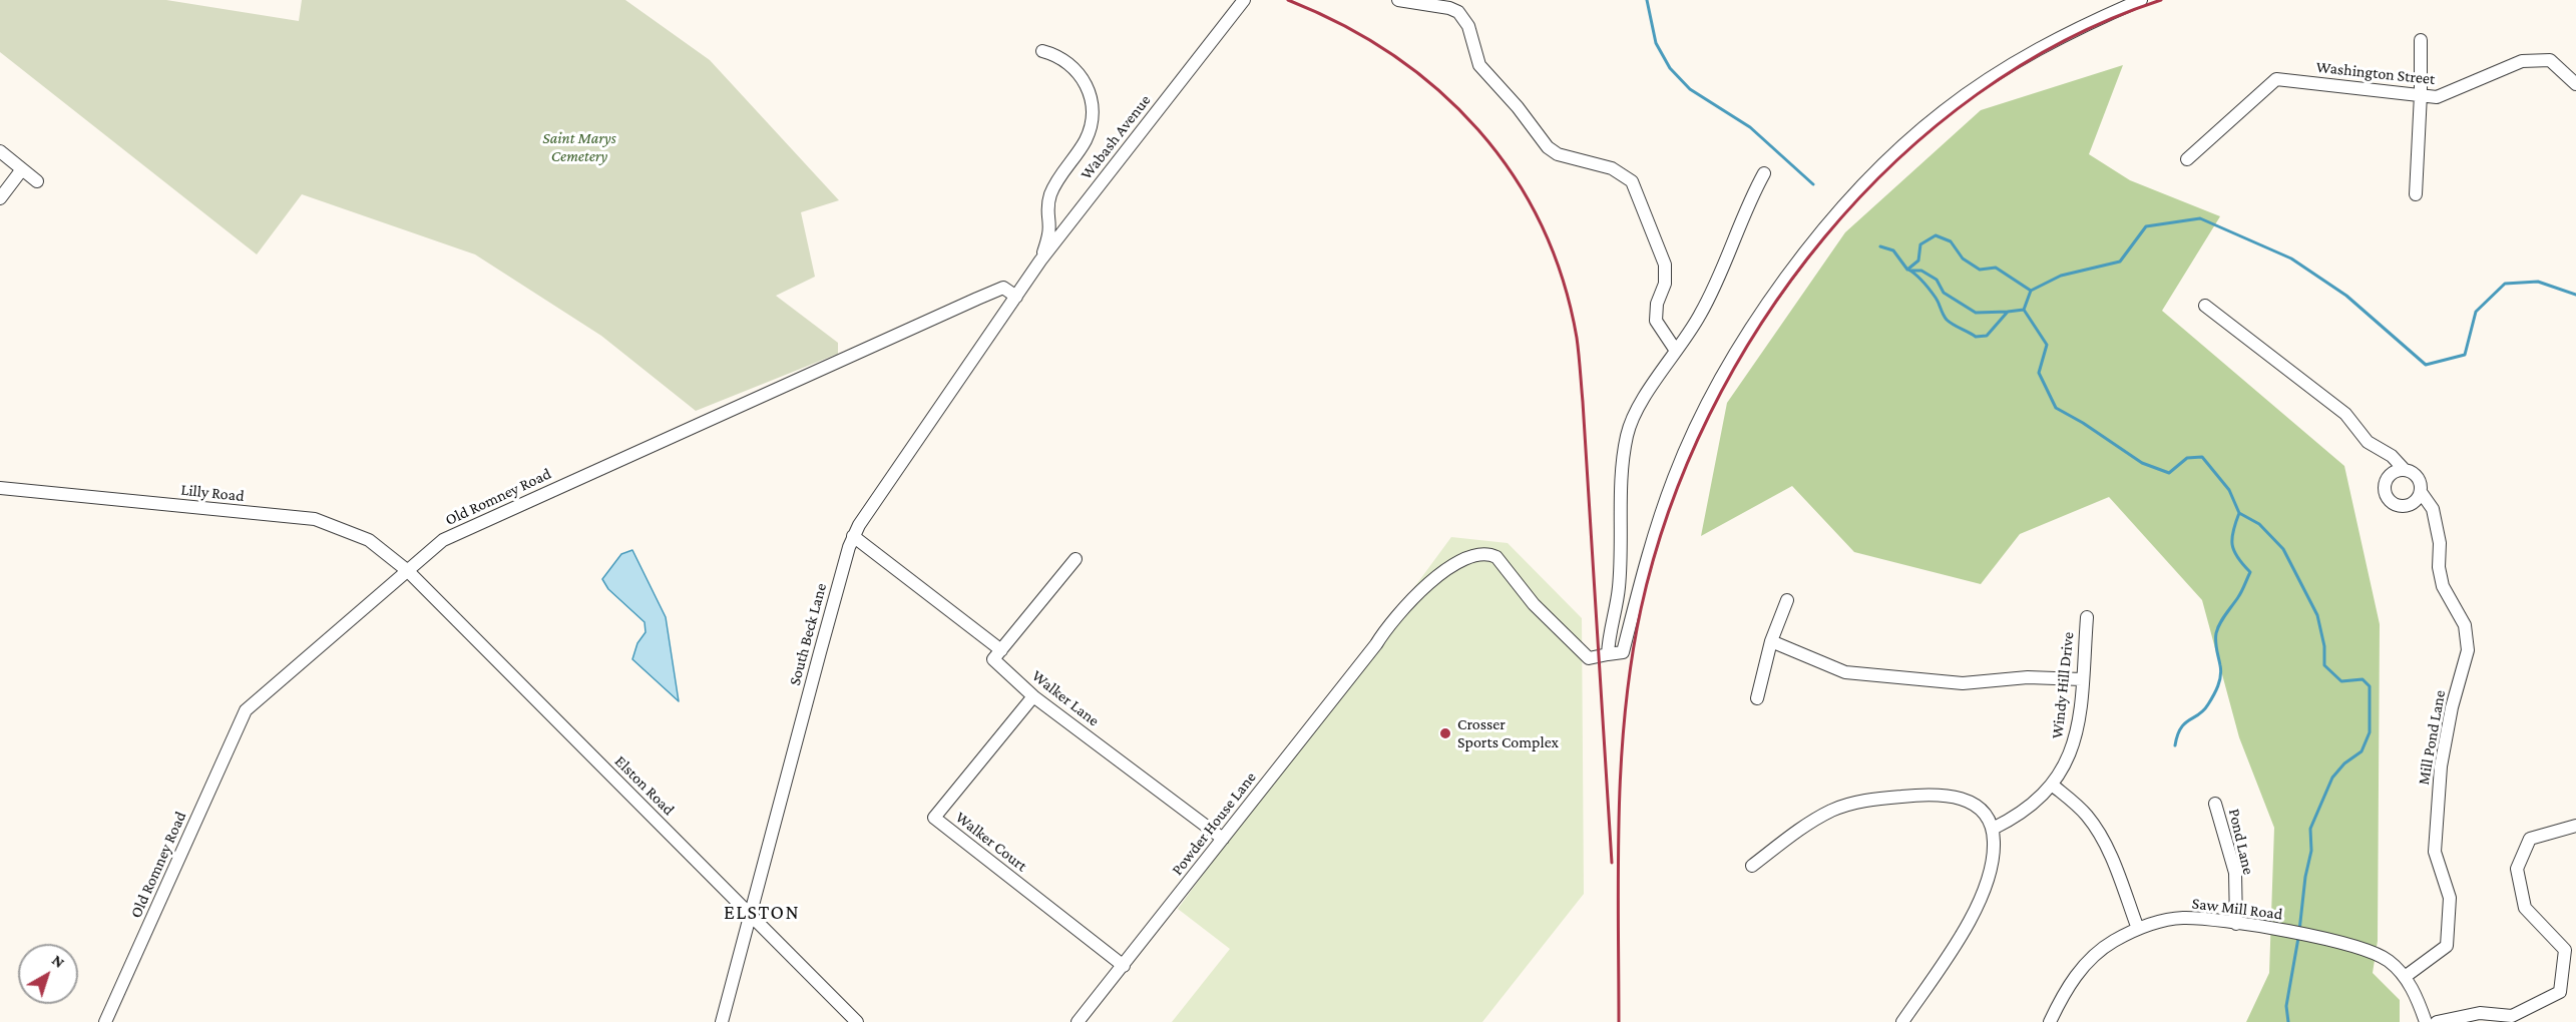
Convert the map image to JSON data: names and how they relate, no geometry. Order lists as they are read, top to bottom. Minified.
{"streets":{"street":["Washington Street","Wabash Avenue","Lilly Road","Old Romney Road","South Beck Lane","Windy Hill Drive","Walker Lane","Mill Pond Lane","Elston Road","Powder House Lane","Walker Court","Pond Lane","Saw Mill Road"]},"crossings":[["Wabash Avenue","Old Romney Road"],["Wabash Avenue","South Beck Lane"],["Lilly Road","Old Romney Road"],["Lilly Road","Elston Road"],["Old Romney Road","South Beck Lane"],["Old Romney Road","Elston Road"],["South Beck Lane","Elston Road"],["Walker Lane","Powder House Lane"],["Walker Lane","Walker Court"],["Mill Pond Lane","Saw Mill Road"],["Powder House Lane","Walker Court"],["Pond Lane","Saw Mill Road"]],"districts":["ELSTON"],"parks":["Saint Marys Cemetery"],"places":["Crosser Sports Complex"],"north":"top right"}
